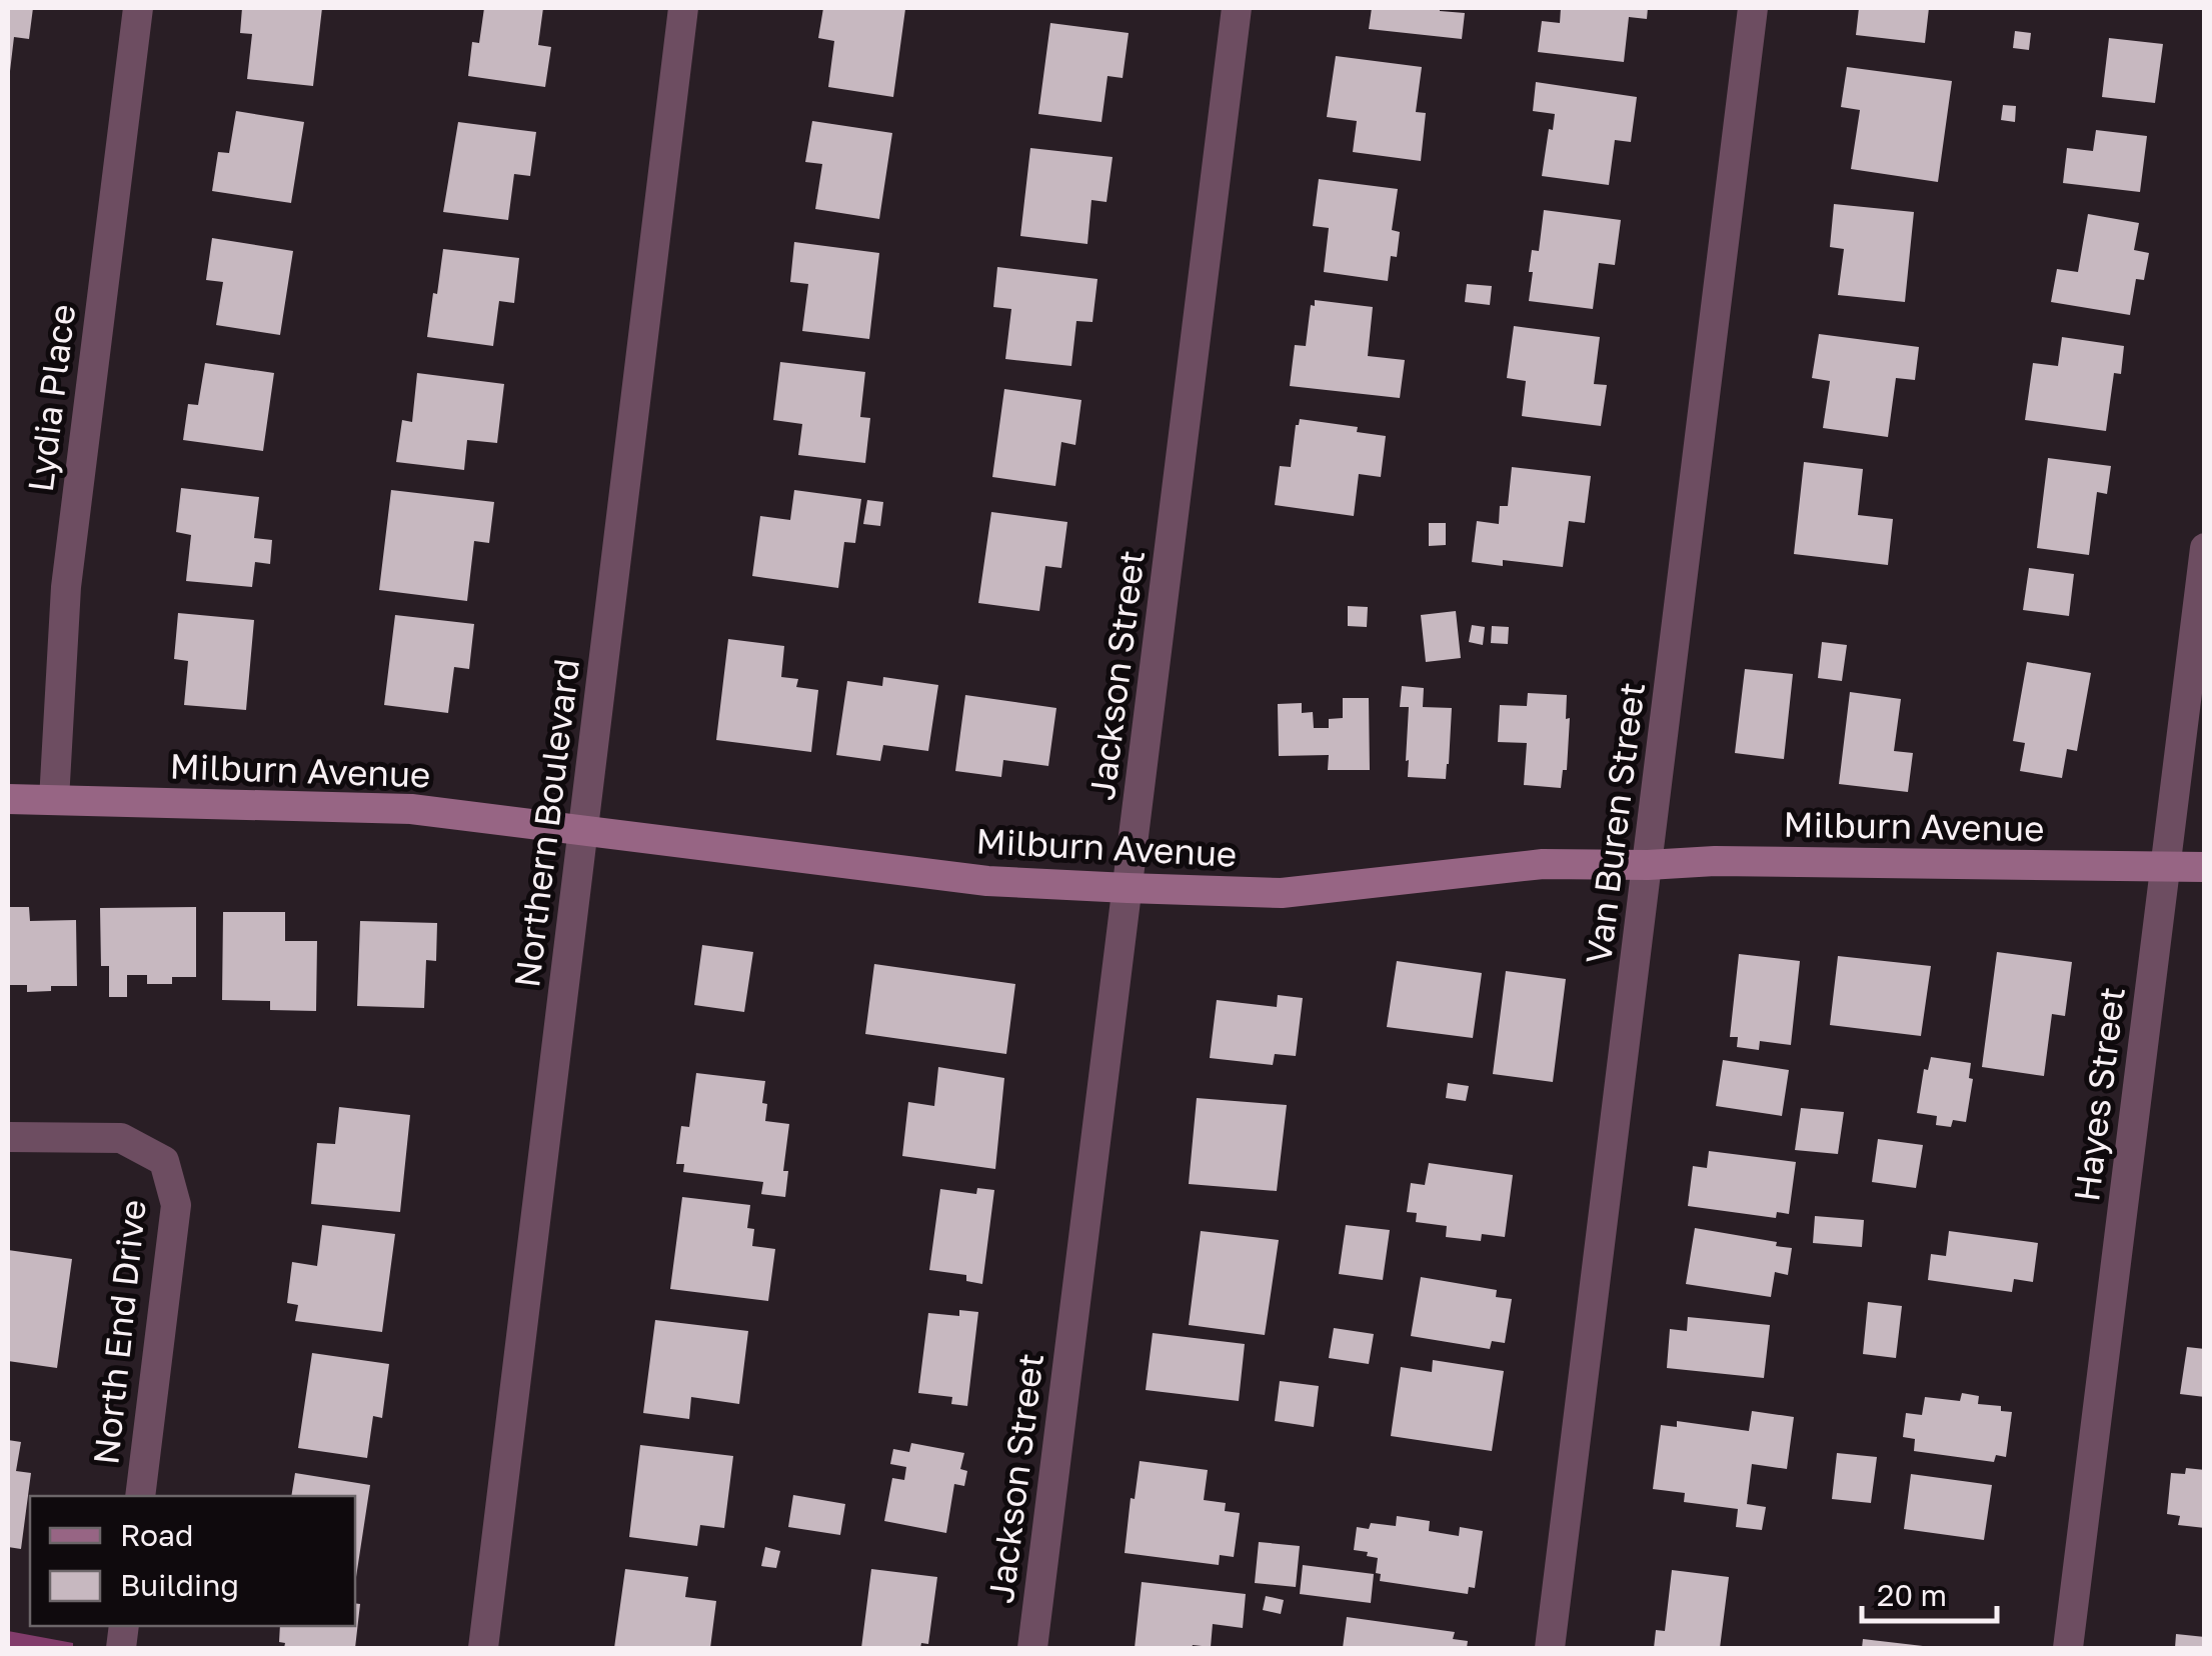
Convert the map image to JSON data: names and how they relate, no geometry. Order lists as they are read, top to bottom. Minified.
{"streets":{"main road":["Milburn Avenue"],"street":["Lydia Place","Jackson Street","Northern Boulevard","Van Buren Street","Hayes Street","North End Drive"]},"crossings":[["Lydia Place","Milburn Avenue"],["Jackson Street","Milburn Avenue"],["Milburn Avenue","Northern Boulevard"],["Milburn Avenue","Van Buren Street"],["Milburn Avenue","Hayes Street"]],"legend":["Road","Building"],"scale_bar":"20 m"}
